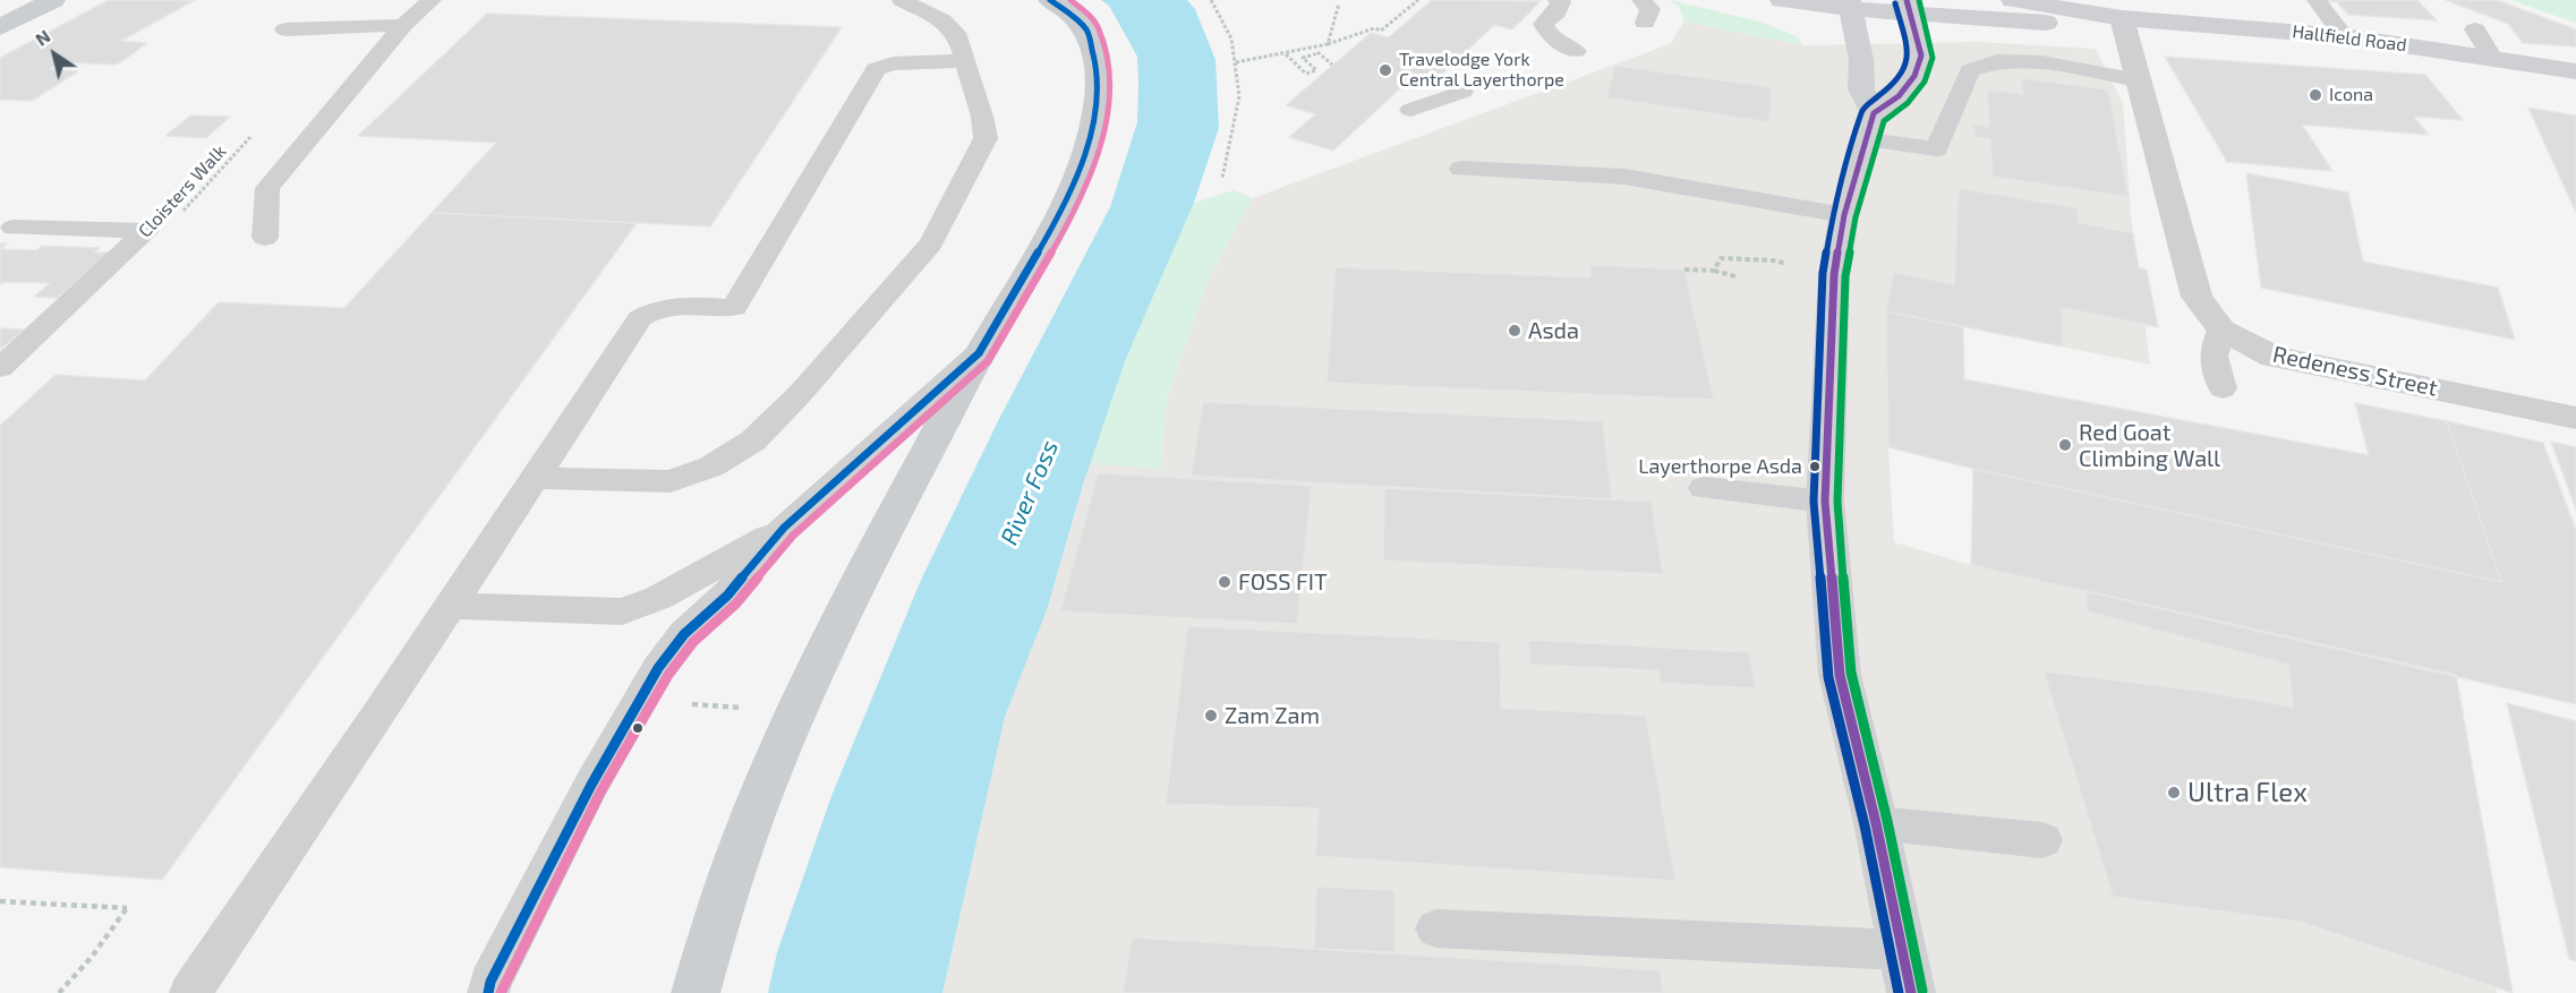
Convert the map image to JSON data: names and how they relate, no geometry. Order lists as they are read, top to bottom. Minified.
{"streets":{"street":["Hallfield Road","Redeness Street"],"path":["Cloisters Walk"]},"crossings":[["Hallfield Road","Redeness Street"]],"water":["River Foss"],"places":["Travelodge York Central Layerthorpe","Icona","Asda","Red Goat Climbing Wall","Layerthorpe Asda","FOSS FIT","Zam Zam","Ultra Flex"],"north":"top left"}
